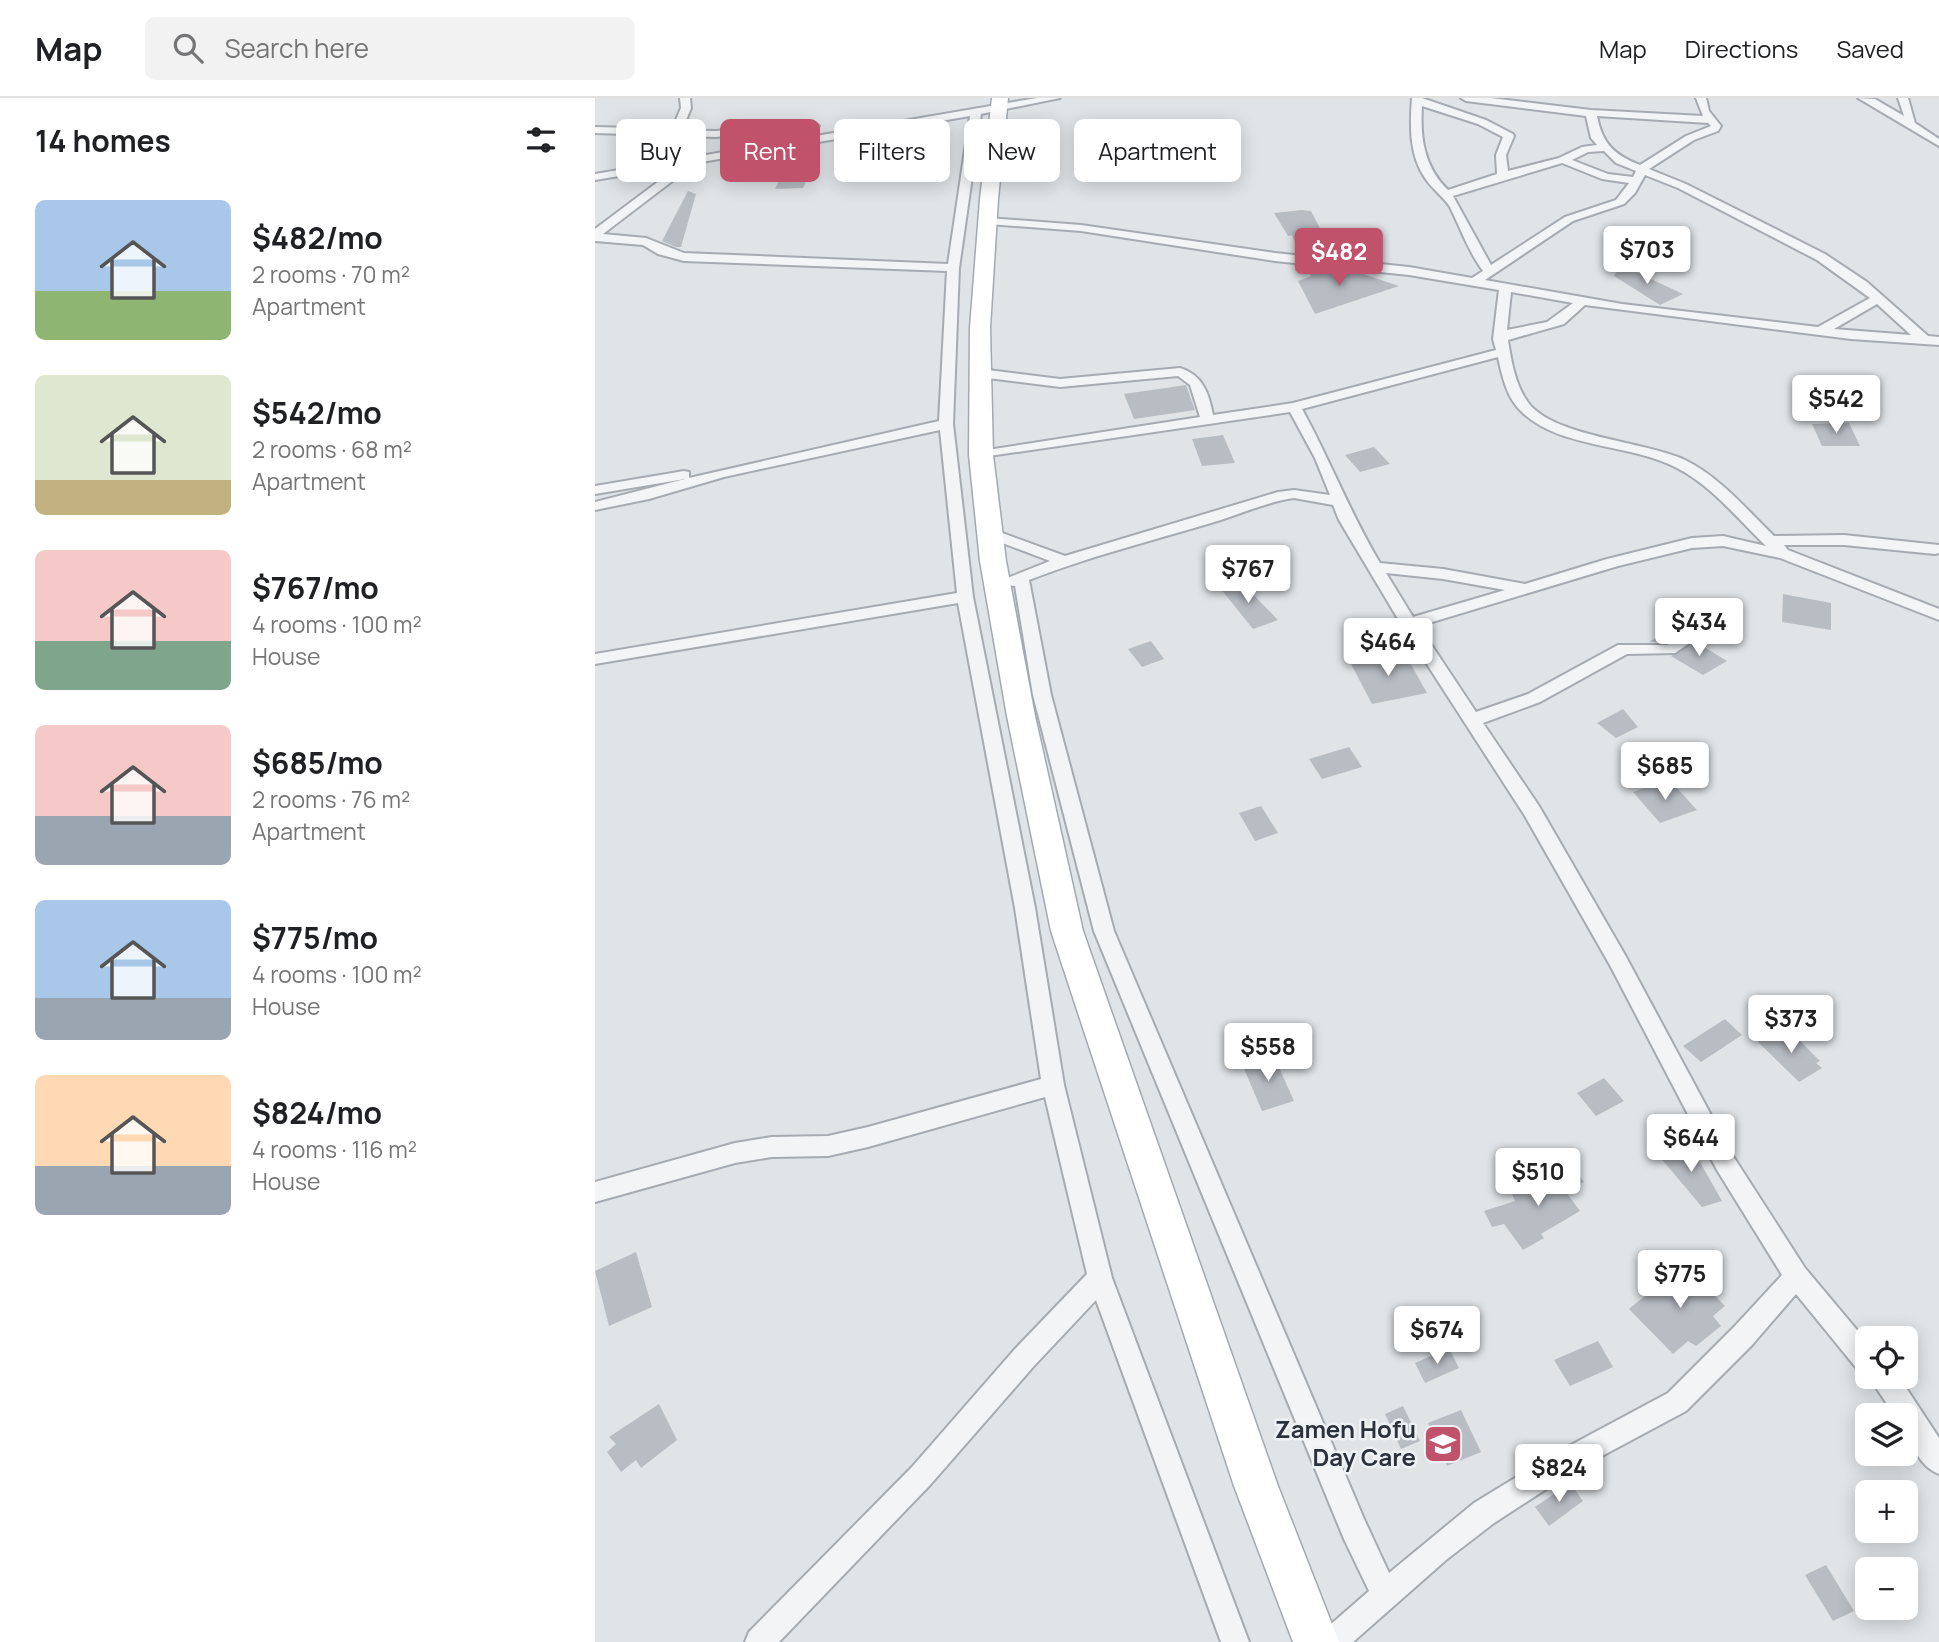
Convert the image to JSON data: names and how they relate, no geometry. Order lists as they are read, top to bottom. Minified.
{"places":{"school or university":["Zamen Hofu Day Care"]},"page":{"header":"Map","search":"Search here","nav":["Map","Directions","Saved"],"heading":"14 homes","chip":["Buy","Rent","Filters","New","Apartment"],"list":[{"name":"$482/mo","note":"2 rooms · 70 m² · Apartment"},{"name":"$542/mo","note":"2 rooms · 68 m² · Apartment"},{"name":"$767/mo","note":"4 rooms · 100 m² · House"},{"name":"$685/mo","note":"2 rooms · 76 m² · Apartment"},{"name":"$775/mo","note":"4 rooms · 100 m² · House"},{"name":"$824/mo","note":"4 rooms · 116 m² · House"}],"price":["$703","$482","$542","$767","$434","$464","$685","$373","$558","$644","$510","$775","$674","$824"],"map_buttons":["+","−"]}}
